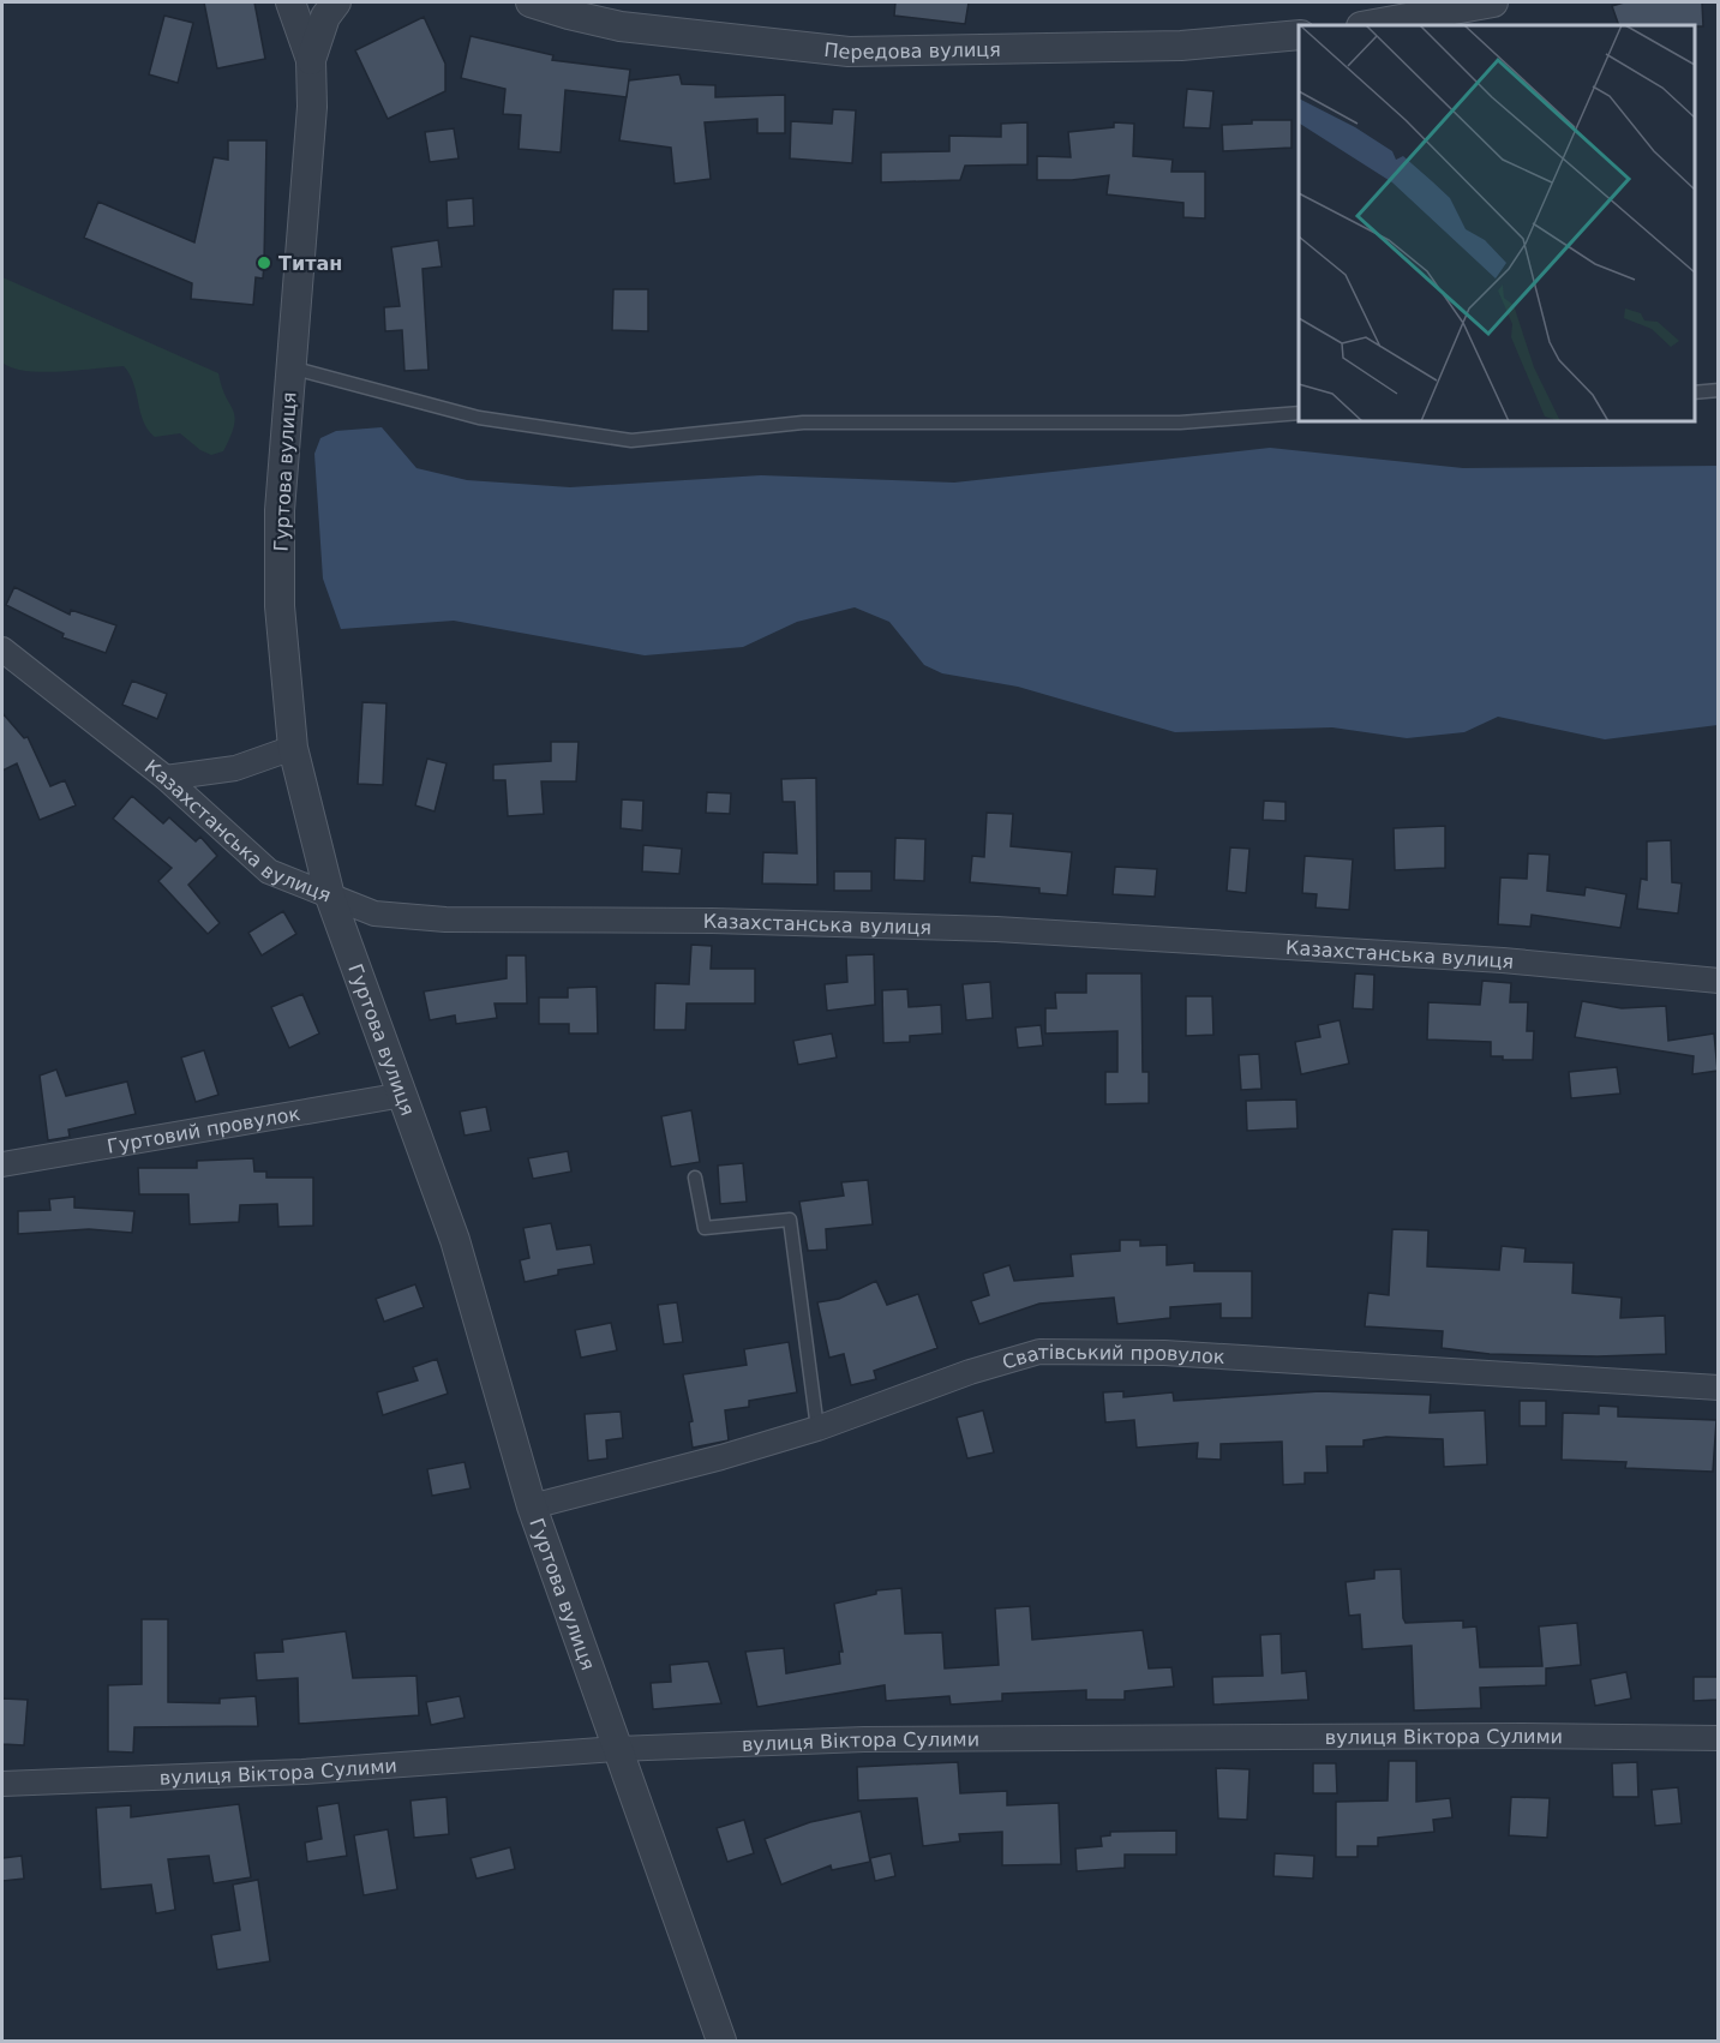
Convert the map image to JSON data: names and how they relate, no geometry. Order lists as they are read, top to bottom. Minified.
{"streets":{"street":["Передова вулиця","Гуртова вулиця","Казахстанська вулиця","Гуртовий провулок","Сватівський провулок","вулиця Віктора Сулими"]},"crossings":[["Гуртова вулиця","Казахстанська вулиця"],["Гуртова вулиця","Гуртовий провулок"],["Гуртова вулиця","Сватівський провулок"],["Гуртова вулиця","вулиця Віктора Сулими"]],"places":["Титан"]}
